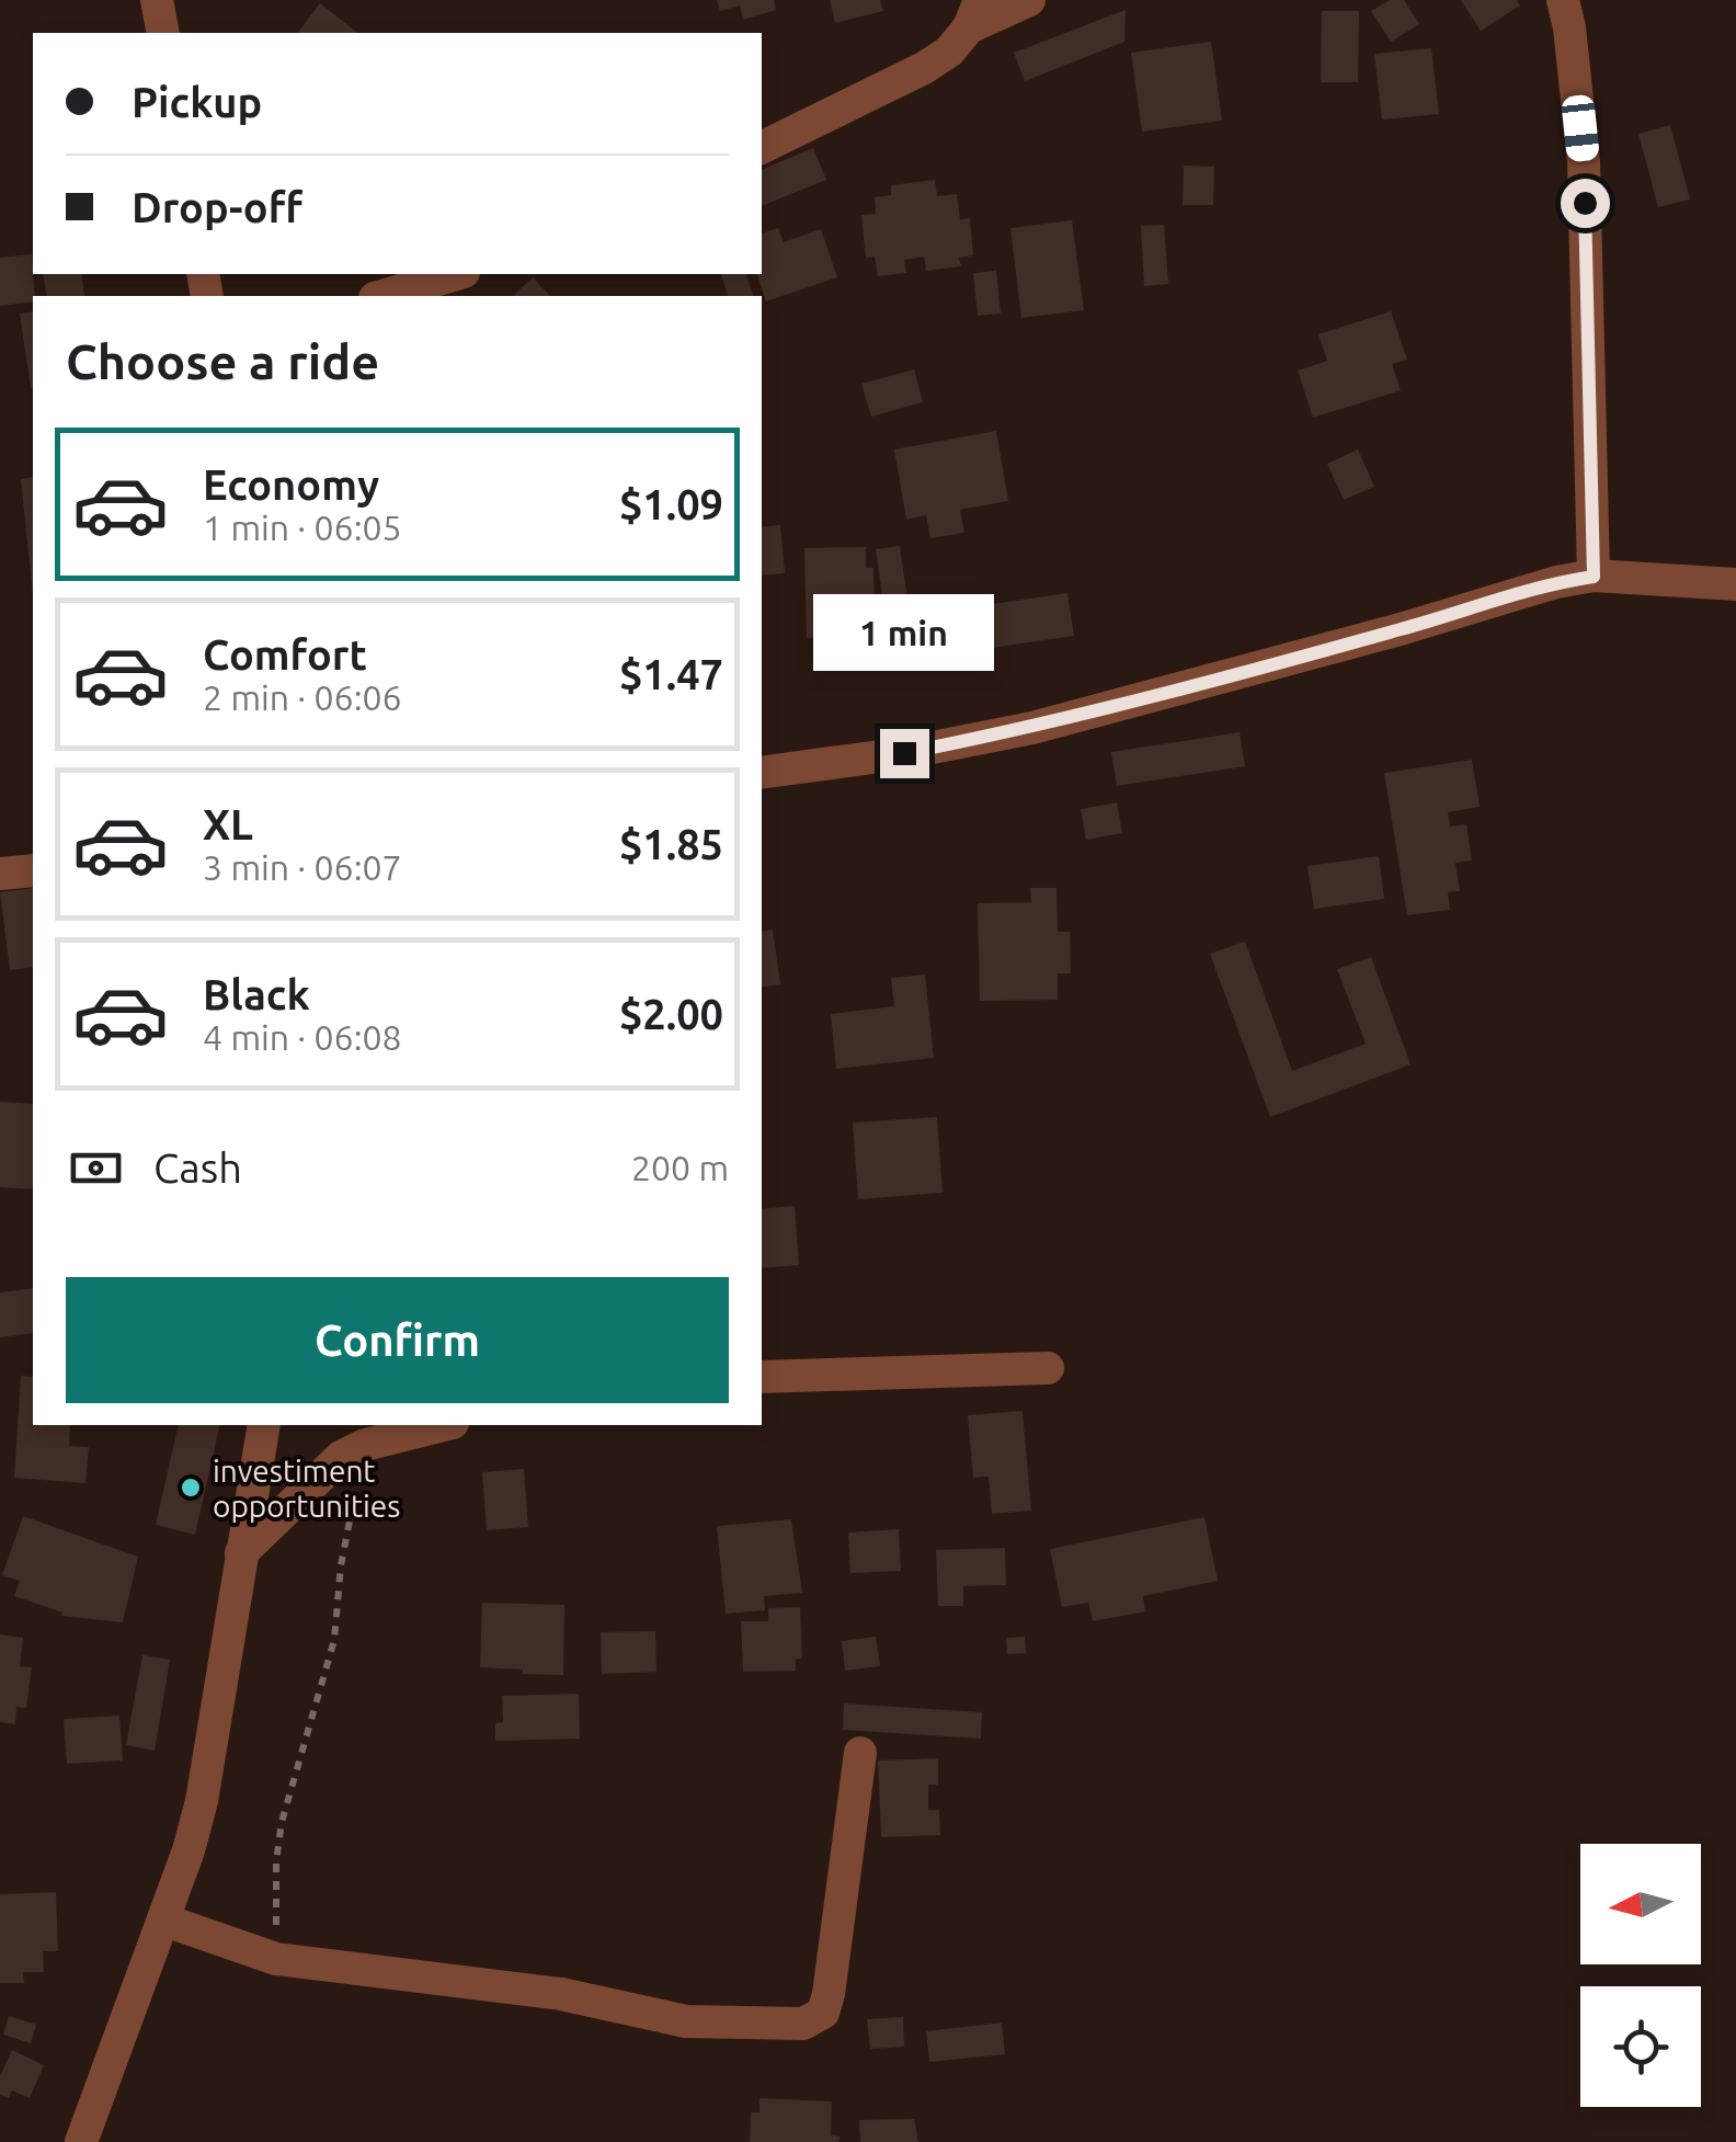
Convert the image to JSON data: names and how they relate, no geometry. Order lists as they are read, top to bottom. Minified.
{"places":["investiment opportunities"],"north":"left","page":{"banner":["Pickup","Drop-off"],"heading":"Choose a ride","list":[{"name":"Economy","note":"1 min · 06:05","value":"$1.09"},{"name":"Comfort","note":"2 min · 06:06","value":"$1.47"},{"name":"XL","note":"3 min · 06:07","value":"$1.85"},{"name":"Black","note":"4 min · 06:08","value":"$2.00"}],"bubble":"1 min","pay":["Cash","200 m"],"buttons":"Confirm"}}
